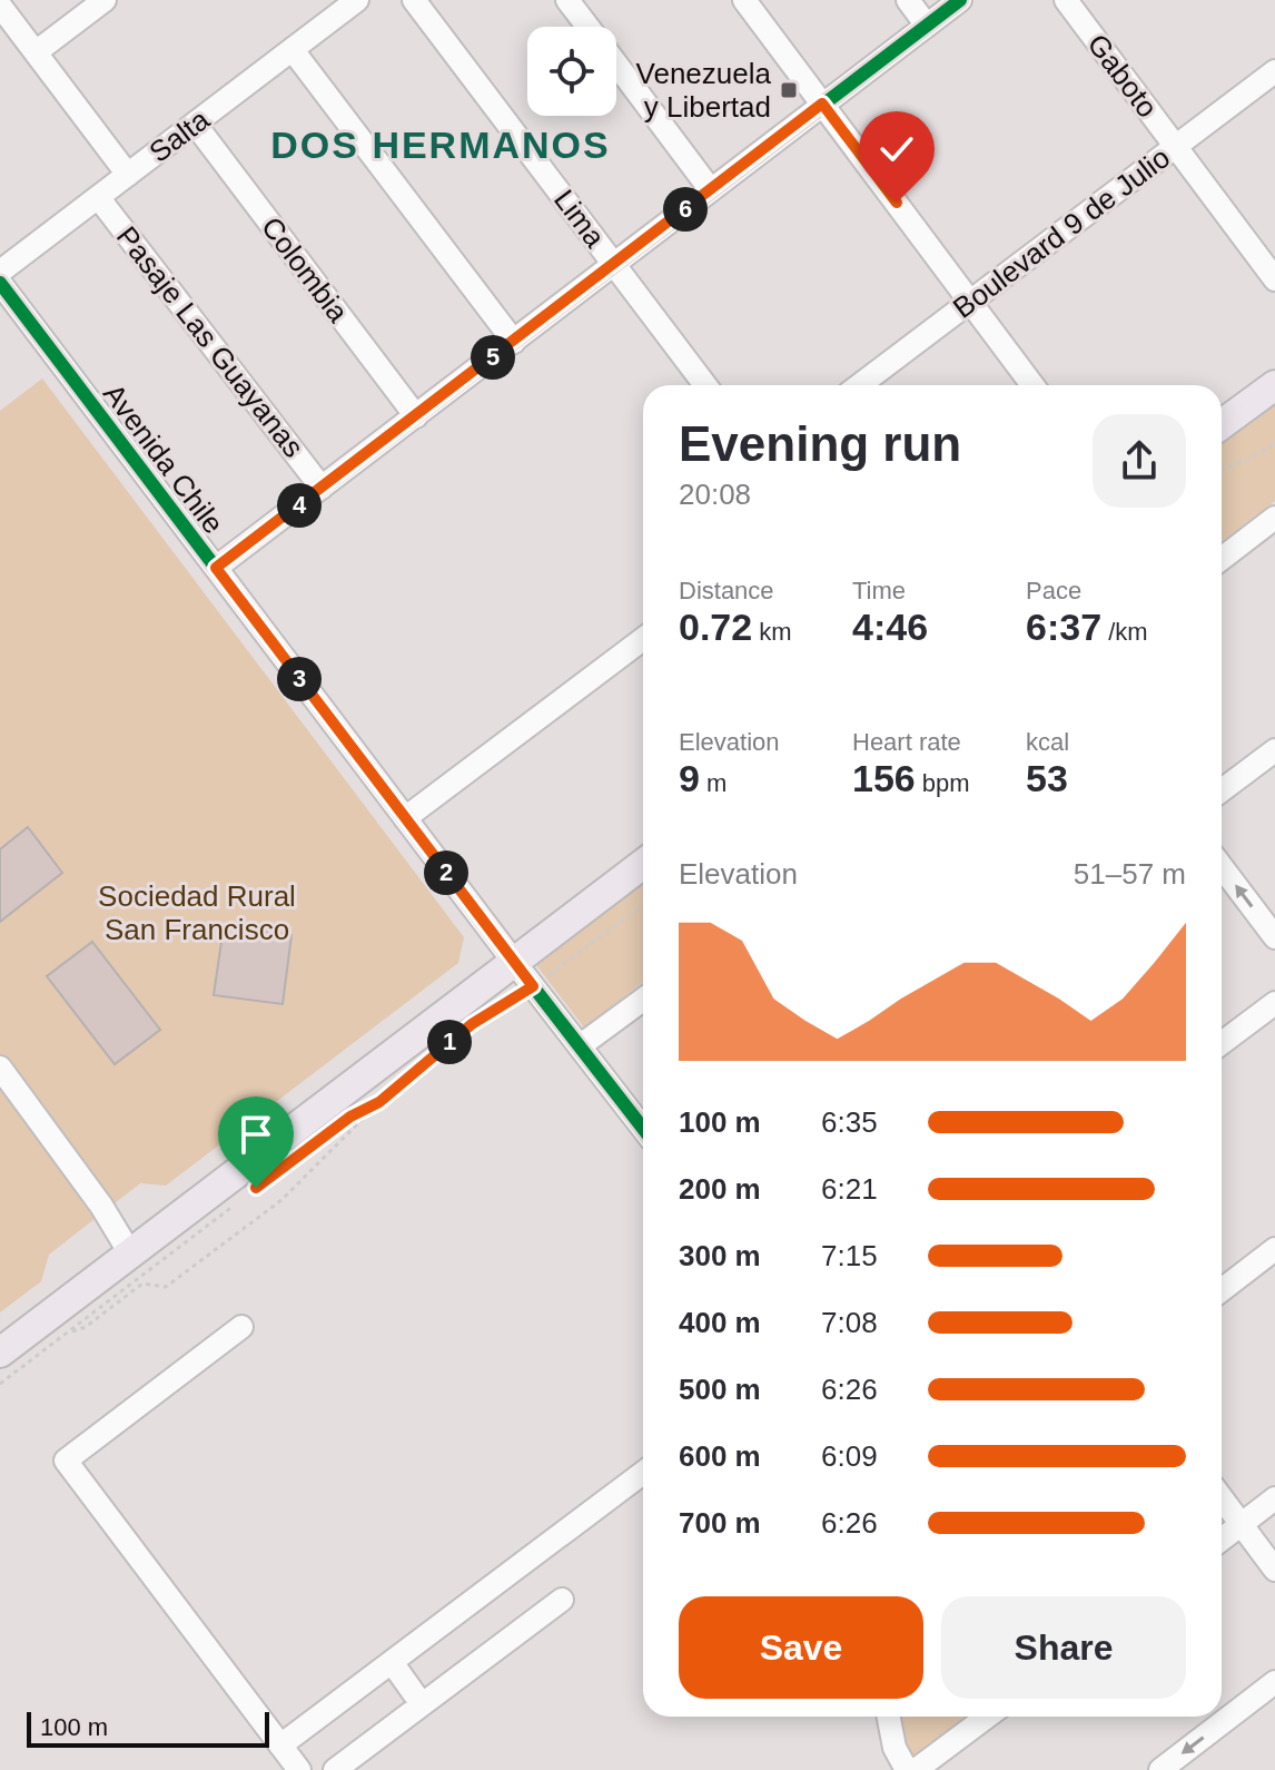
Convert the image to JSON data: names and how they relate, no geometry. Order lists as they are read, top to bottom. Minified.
{"streets":{"street":["Gaboto","Salta","Lima","Boulevard 9 de Julio","Colombia","Pasaje Las Guayanas","Avenida Chile"]},"crossings":[["Gaboto","Boulevard 9 de Julio"],["Salta","Colombia"],["Salta","Pasaje Las Guayanas"]],"districts":["DOS HERMANOS"],"parks":["Sociedad Rural San Francisco"],"places":{"transit":["Venezuela y Libertad"]},"scale_bar":"100 m","page":{"pins":["6","5","4","3","2","1"],"heading":["Evening run","20:08"],"stats":[["Distance","0.72 km"],["Time","4:46"],["Pace","6:37 /km"],["Elevation","9 m"],["Heart rate","156 bpm"],["kcal","53"]],"chart":["Elevation","51–57 m"],"list":[{"name":"100 m","note":"6:35"},{"name":"200 m","note":"6:21"},{"name":"300 m","note":"7:15"},{"name":"400 m","note":"7:08"},{"name":"500 m","note":"6:26"},{"name":"600 m","note":"6:09"},{"name":"700 m","note":"6:26"}],"buttons":["Save","Share"],"scale":"100 m"}}
